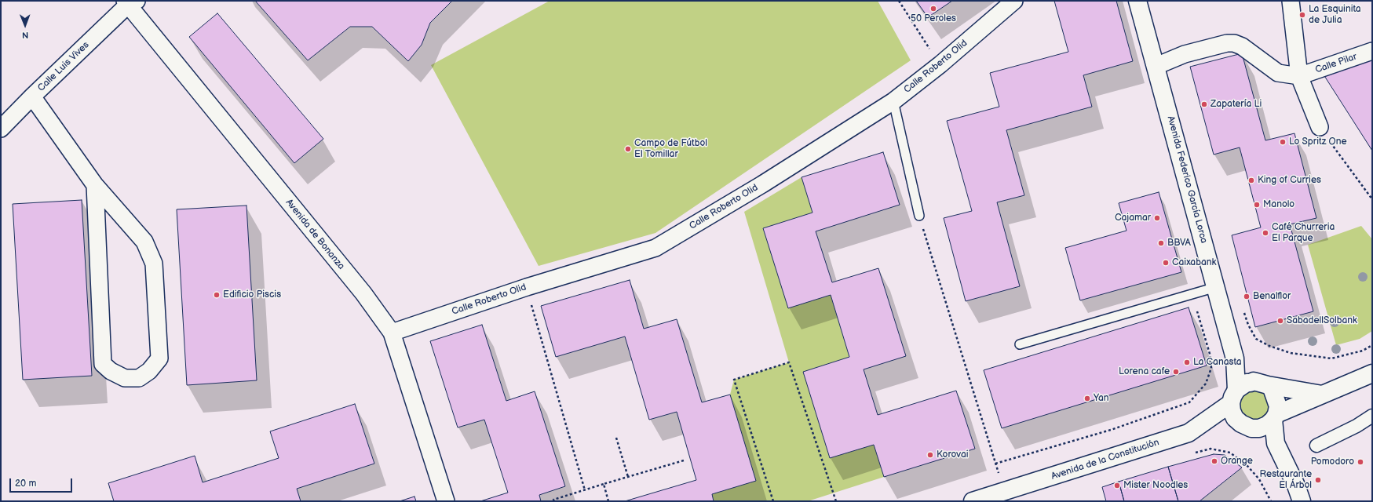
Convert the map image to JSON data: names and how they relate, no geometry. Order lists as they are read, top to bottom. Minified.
{"streets":{"street":["Calle Pilar","Calle Luis Vives","Calle Roberto Olid","Avenida Federico García Lorca","Avenida de Bonanza","Avenida de la Constitución"]},"crossings":[["Calle Luis Vives","Avenida de Bonanza"],["Calle Roberto Olid","Avenida de Bonanza"]],"places":["50 Peroles","La Esquinita de Julia","Zapatería Li","Lo Spritz One","Campo de Fútbol El Tomillar","King of Curries","Manolo","Cajamar","Café Churreria El Parque","BBVA","Caixabank","Edificio Piscis","Benalflor","SabadellSolbank","La Canasta","Lorena cafe","Yan","Korovai","Orange","Pomodoro","Restaurante El Árbol","Mister Noodles"],"scale_bar":"20 m","north":"bottom"}
